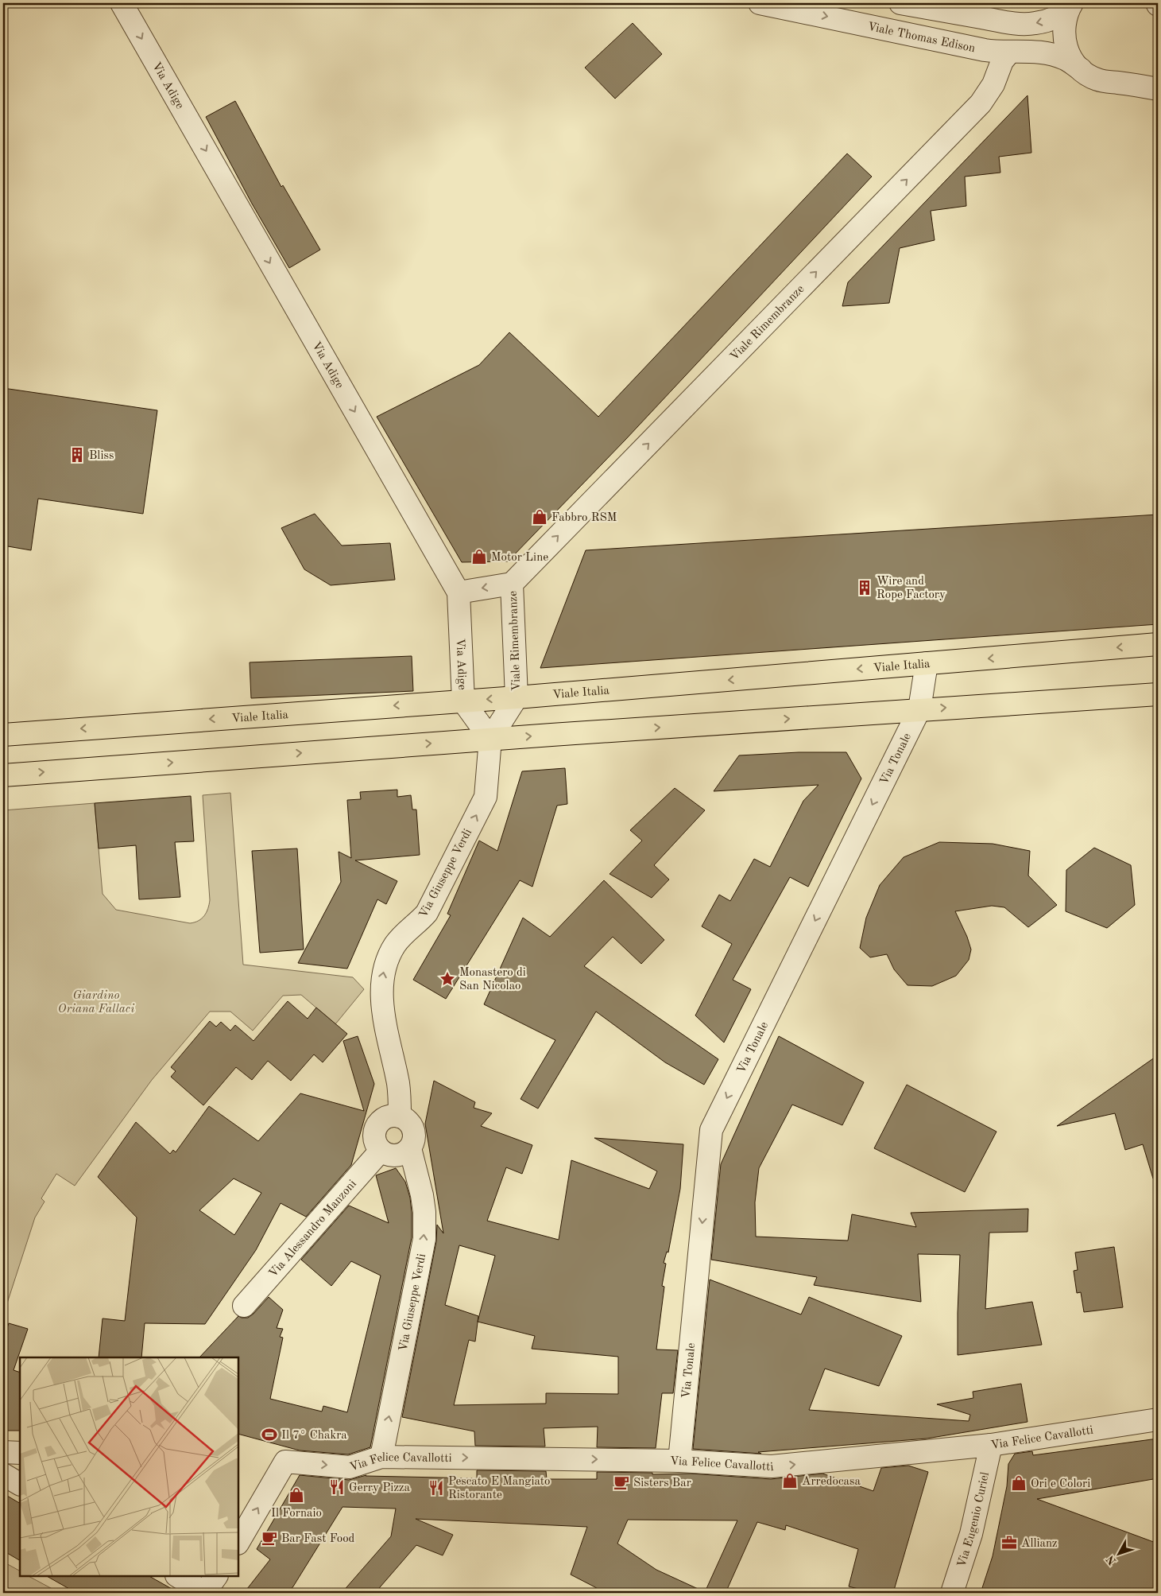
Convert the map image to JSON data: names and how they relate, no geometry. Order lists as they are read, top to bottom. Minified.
{"streets":{"main road":["Viale Italia"],"street":["Viale Thomas Edison","Via Adige","Viale Rimembranze","Via Tonale","Via Giuseppe Verdi","Via Alessandro Manzoni","Via Felice Cavallotti","Via Eugenio Curiel"]},"crossings":[["Viale Thomas Edison","Viale Rimembranze"],["Via Adige","Viale Rimembranze"],["Via Adige","Viale Italia"],["Via Adige","Via Giuseppe Verdi"],["Viale Rimembranze","Viale Italia"],["Viale Rimembranze","Via Giuseppe Verdi"],["Viale Italia","Via Tonale"],["Via Tonale","Via Felice Cavallotti"],["Via Giuseppe Verdi","Via Alessandro Manzoni"],["Via Giuseppe Verdi","Via Felice Cavallotti"],["Via Felice Cavallotti","Via Eugenio Curiel"]],"one_way":["Via Adige","Viale Rimembranze","Via Tonale","Via Giuseppe Verdi","Via Felice Cavallotti"],"parks":["Giardino Oriana Fallaci"],"places":{"building":["Bliss","Wire and Rope Factory"],"shop":["Fabbro RSM","Motor Line","Arredocasa","Ori e Colori","Il Fornaio"],"place":["Monastero di San Nicolao"],"sports":["Il 7° Chakra"],"cafe":["Sisters Bar","Bar Fast Food"],"restaurant":["Gerry Pizza","Pescato E Mangiato Ristorante"],"office":["Allianz"]},"north":"bottom left"}
